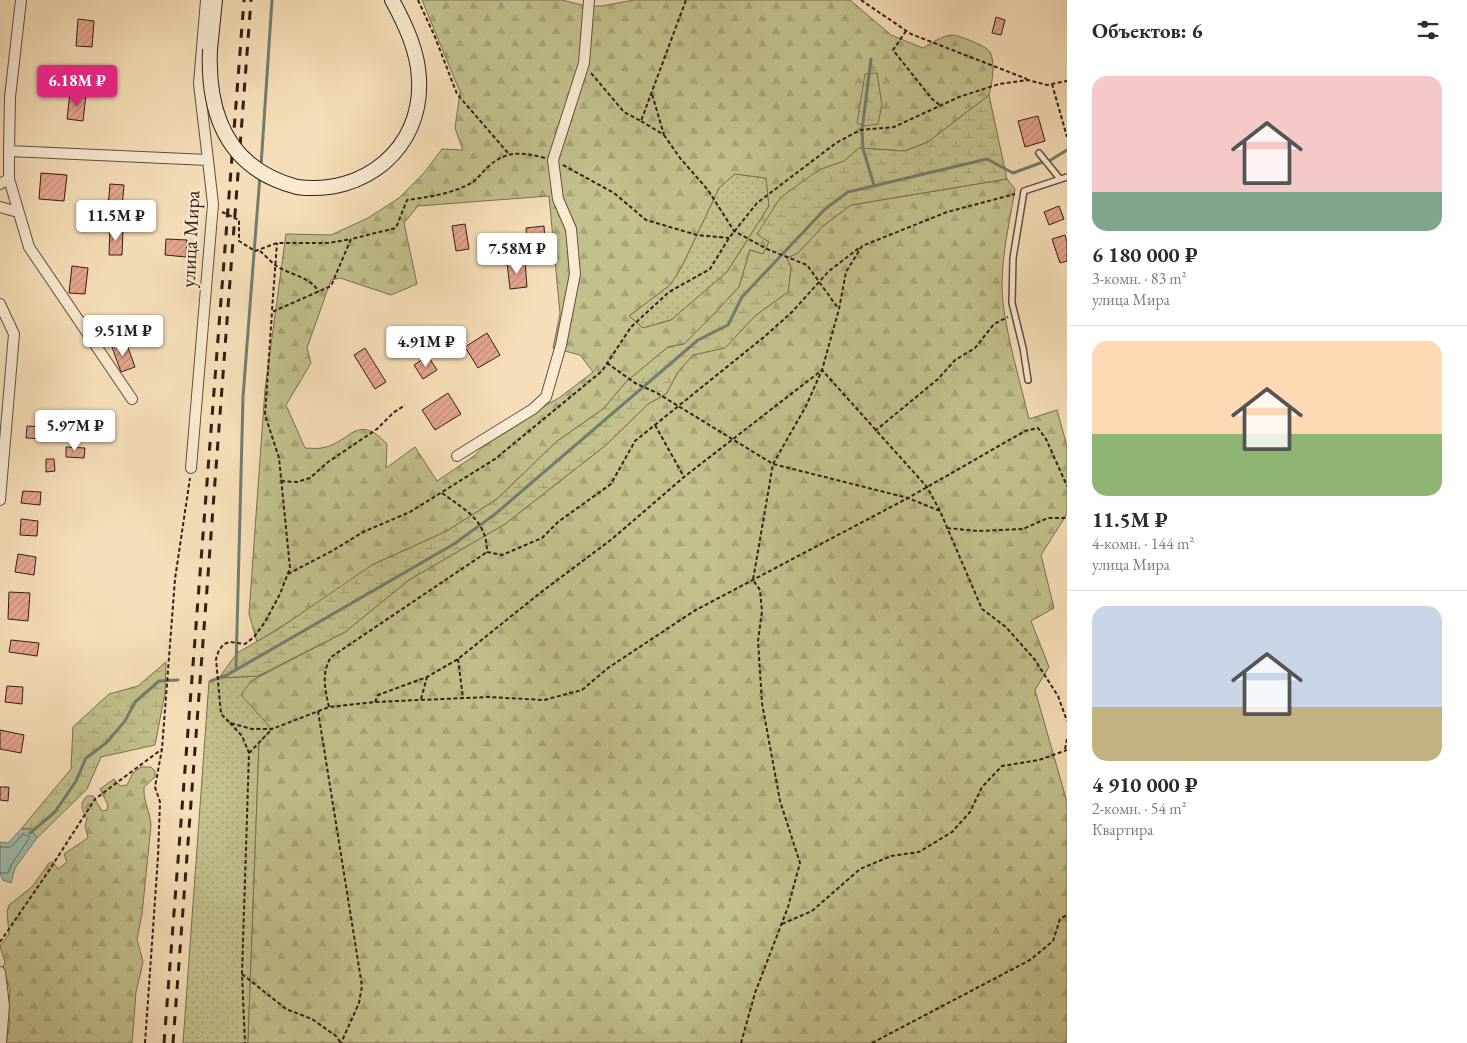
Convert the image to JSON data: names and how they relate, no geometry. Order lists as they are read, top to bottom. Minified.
{"streets":{"street":["улица Мира"]},"page":{"heading":"Объектов: 6","list":[{"name":"6 180 000 ₽","note":"3-комн. · 83 m² · улица Мира"},{"name":"11.5M ₽","note":"4-комн. · 144 m² · улица Мира"},{"name":"4 910 000 ₽","note":"2-комн. · 54 m² · Квартира"}],"price":["6.18M ₽","11.5M ₽","7.58M ₽","9.51M ₽","4.91M ₽","5.97M ₽"]}}
